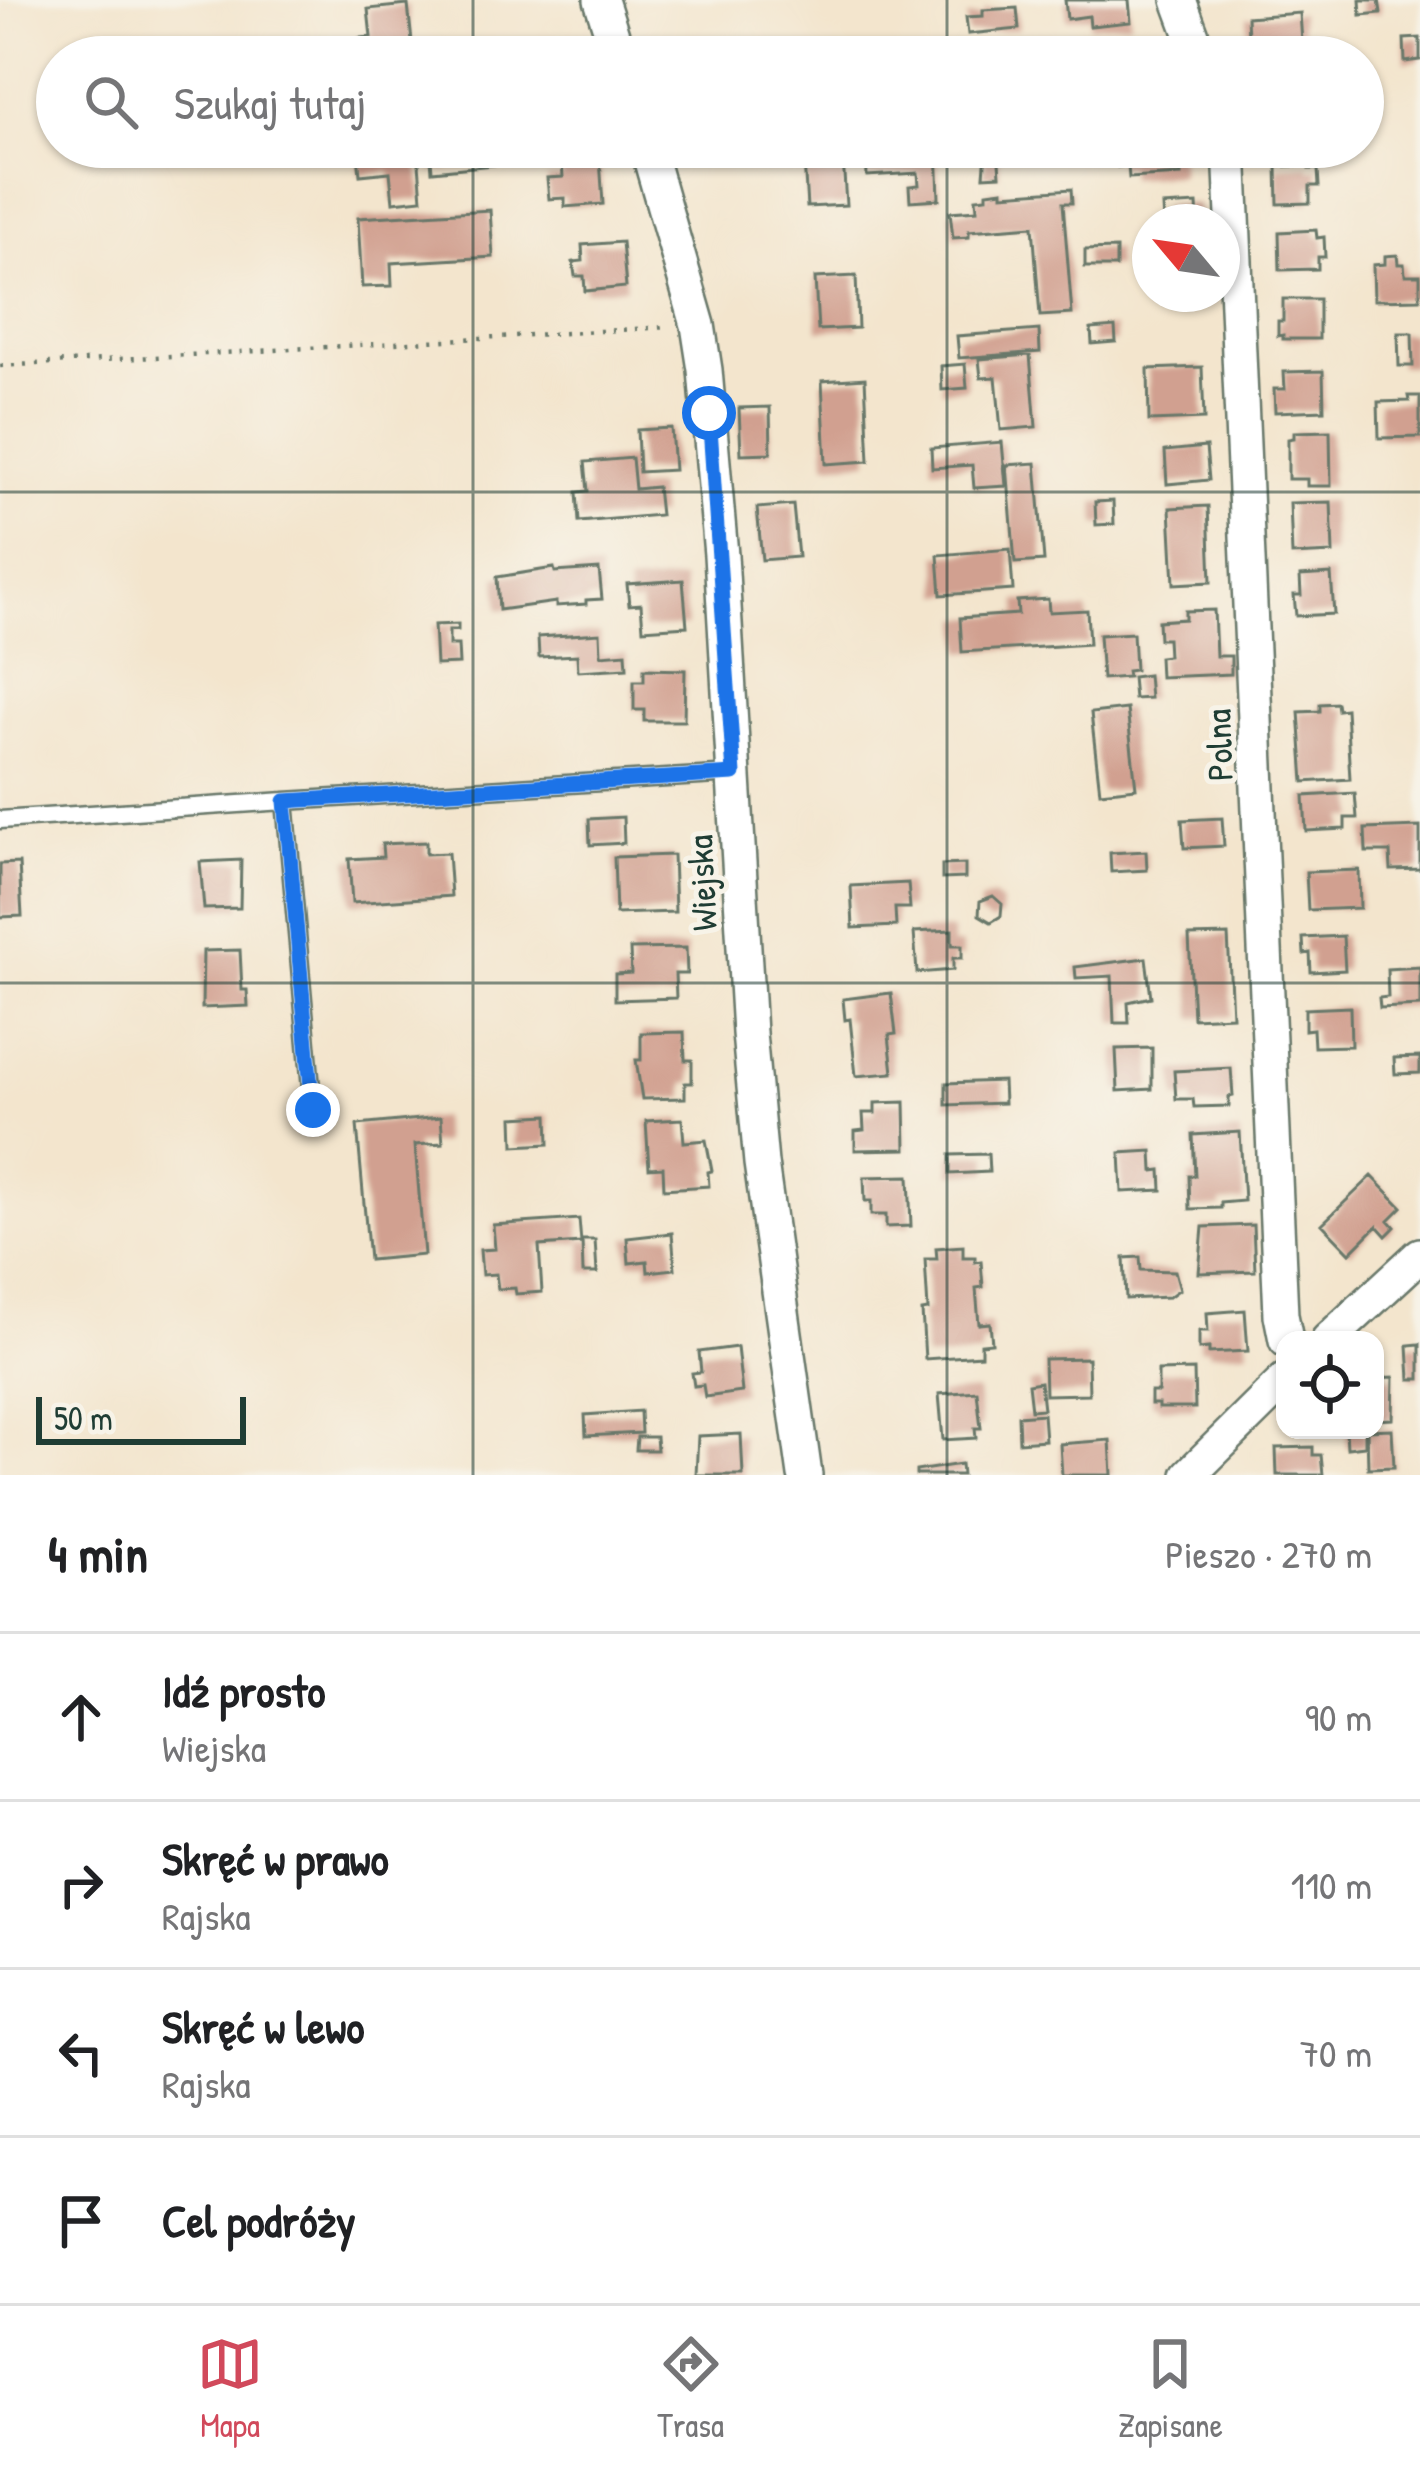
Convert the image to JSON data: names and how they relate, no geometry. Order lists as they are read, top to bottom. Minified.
{"streets":{"street":["Polna","Wiejska"]},"scale_bar":"50 m","north":"top left","page":{"search":"Szukaj tutaj","scale":"50 m","heading":["4 min","Pieszo · 270 m"],"list":[["Idź prosto","Wiejska","90 m"],["Skręć w prawo","Rajska","110 m"],["Skręć w lewo","Rajska","70 m"],"Cel podróży"],"nav":["Mapa","Trasa","Zapisane"]}}
